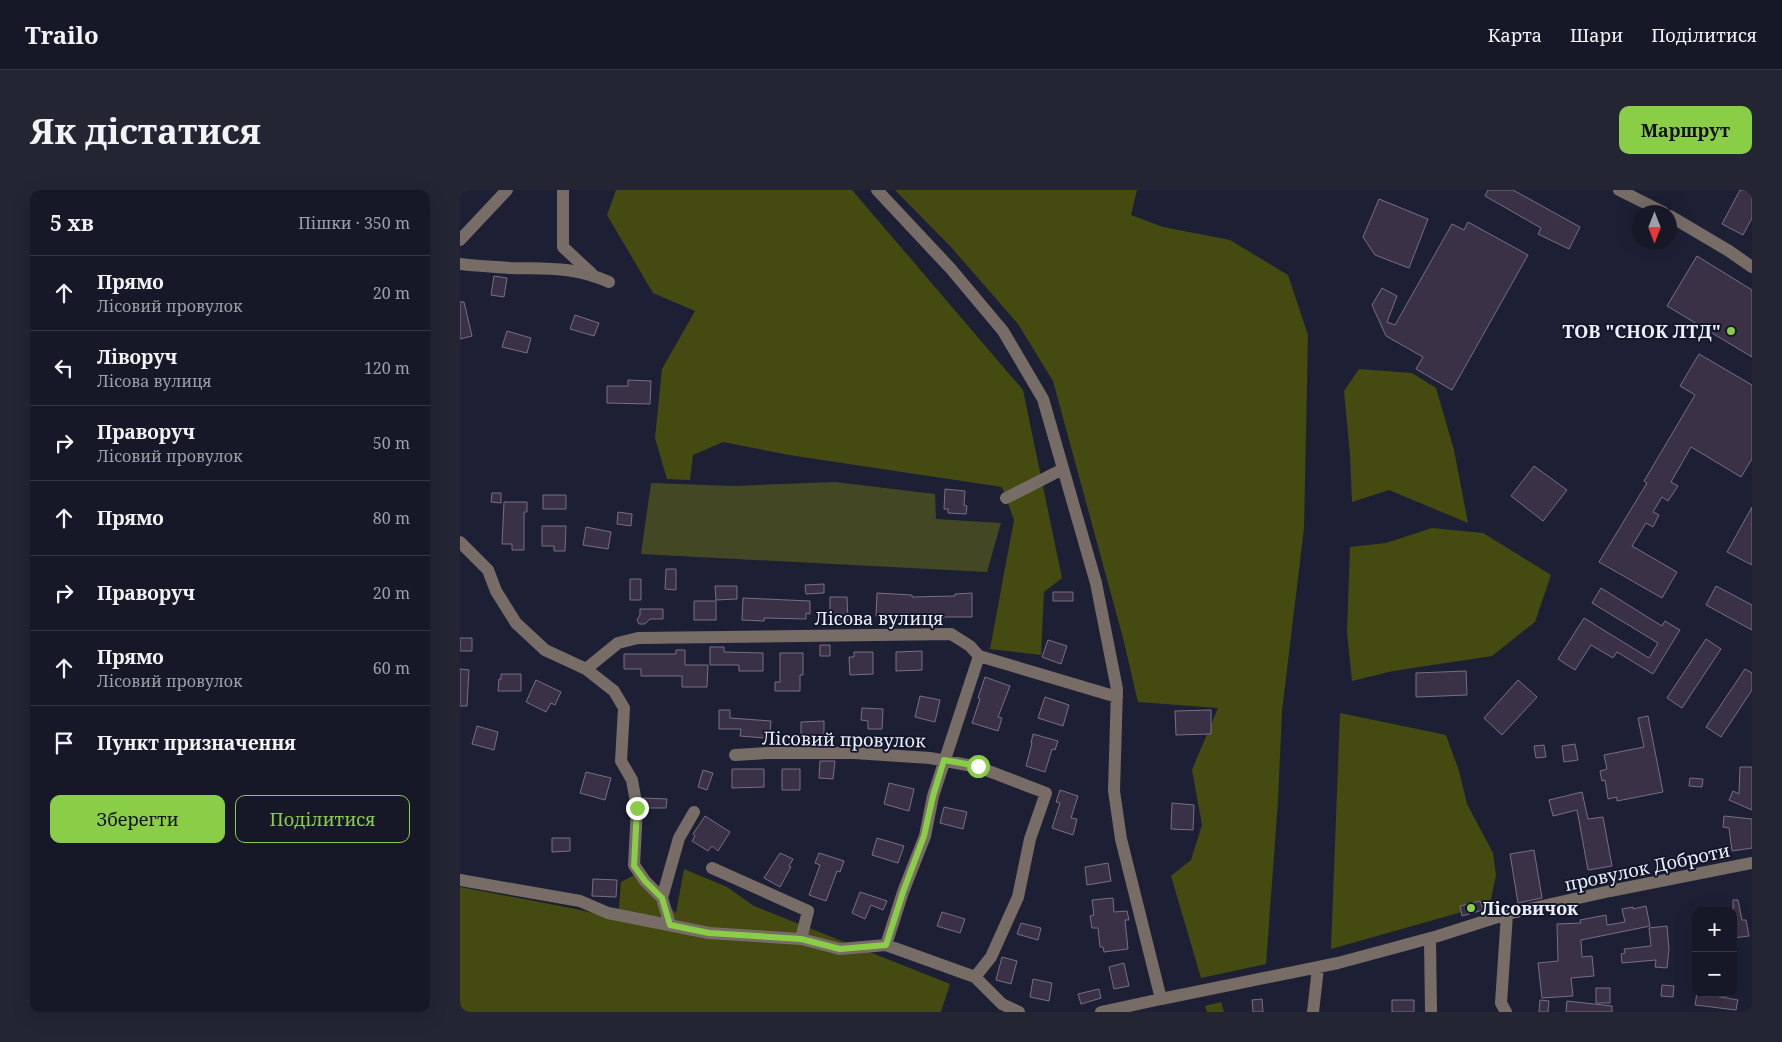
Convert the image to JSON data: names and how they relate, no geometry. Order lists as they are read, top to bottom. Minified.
{"streets":{"street":["Лісова вулиця","Лісовий провулок","провулок Доброти"]},"places":["ТОВ \"СНОК ЛТД\"","Лісовичок"],"north":"bottom","page":{"header":"Trailo","nav":["Карта","Шари","Поділитися"],"buttons":["Маршрут",["Зберегти","Поділитися"]],"title":"Як дістатися","heading":["5 хв","Пішки · 350 m"],"list":[["Прямо","Лісовий провулок","20 m"],["Ліворуч","Лісова вулиця","120 m"],["Праворуч","Лісовий провулок","50 m"],["Прямо","80 m"],["Праворуч","20 m"],["Прямо","Лісовий провулок","60 m"],"Пункт призначення"],"map_buttons":["+","−"]}}
